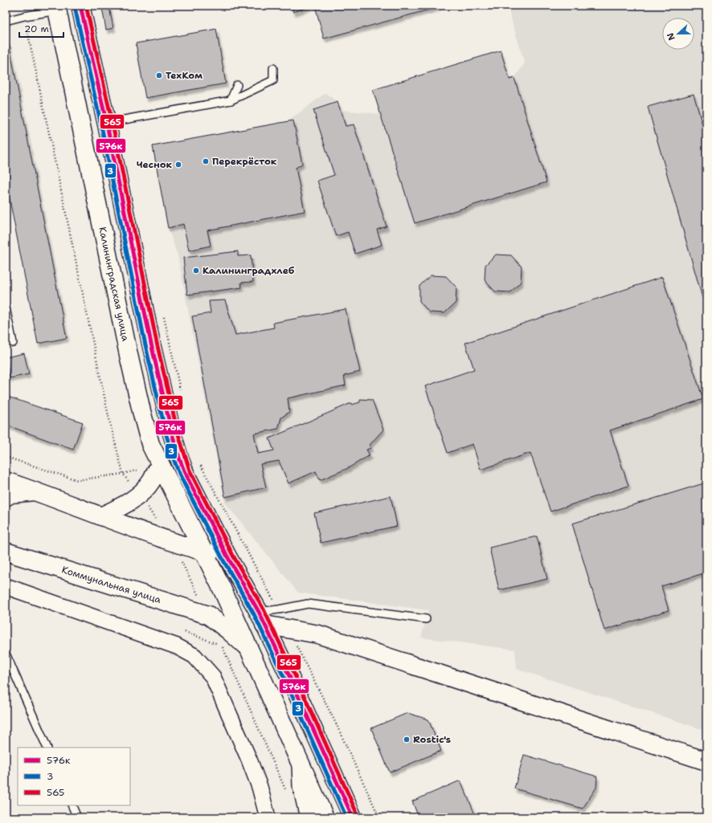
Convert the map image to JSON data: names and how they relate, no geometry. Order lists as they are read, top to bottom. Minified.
{"streets":{"main road":["Калининградская улица","Коммунальная улица"]},"crossings":[["Калининградская улица","Коммунальная улица"]],"places":["ТехКом","Перекрёсток","Чеснок","Калининградхлеб","Rostic's"],"lines":["transit line 576к","transit line 565","transit line 3"],"legend":["576к","3","565"],"scale_bar":"20 m","north":"left"}
